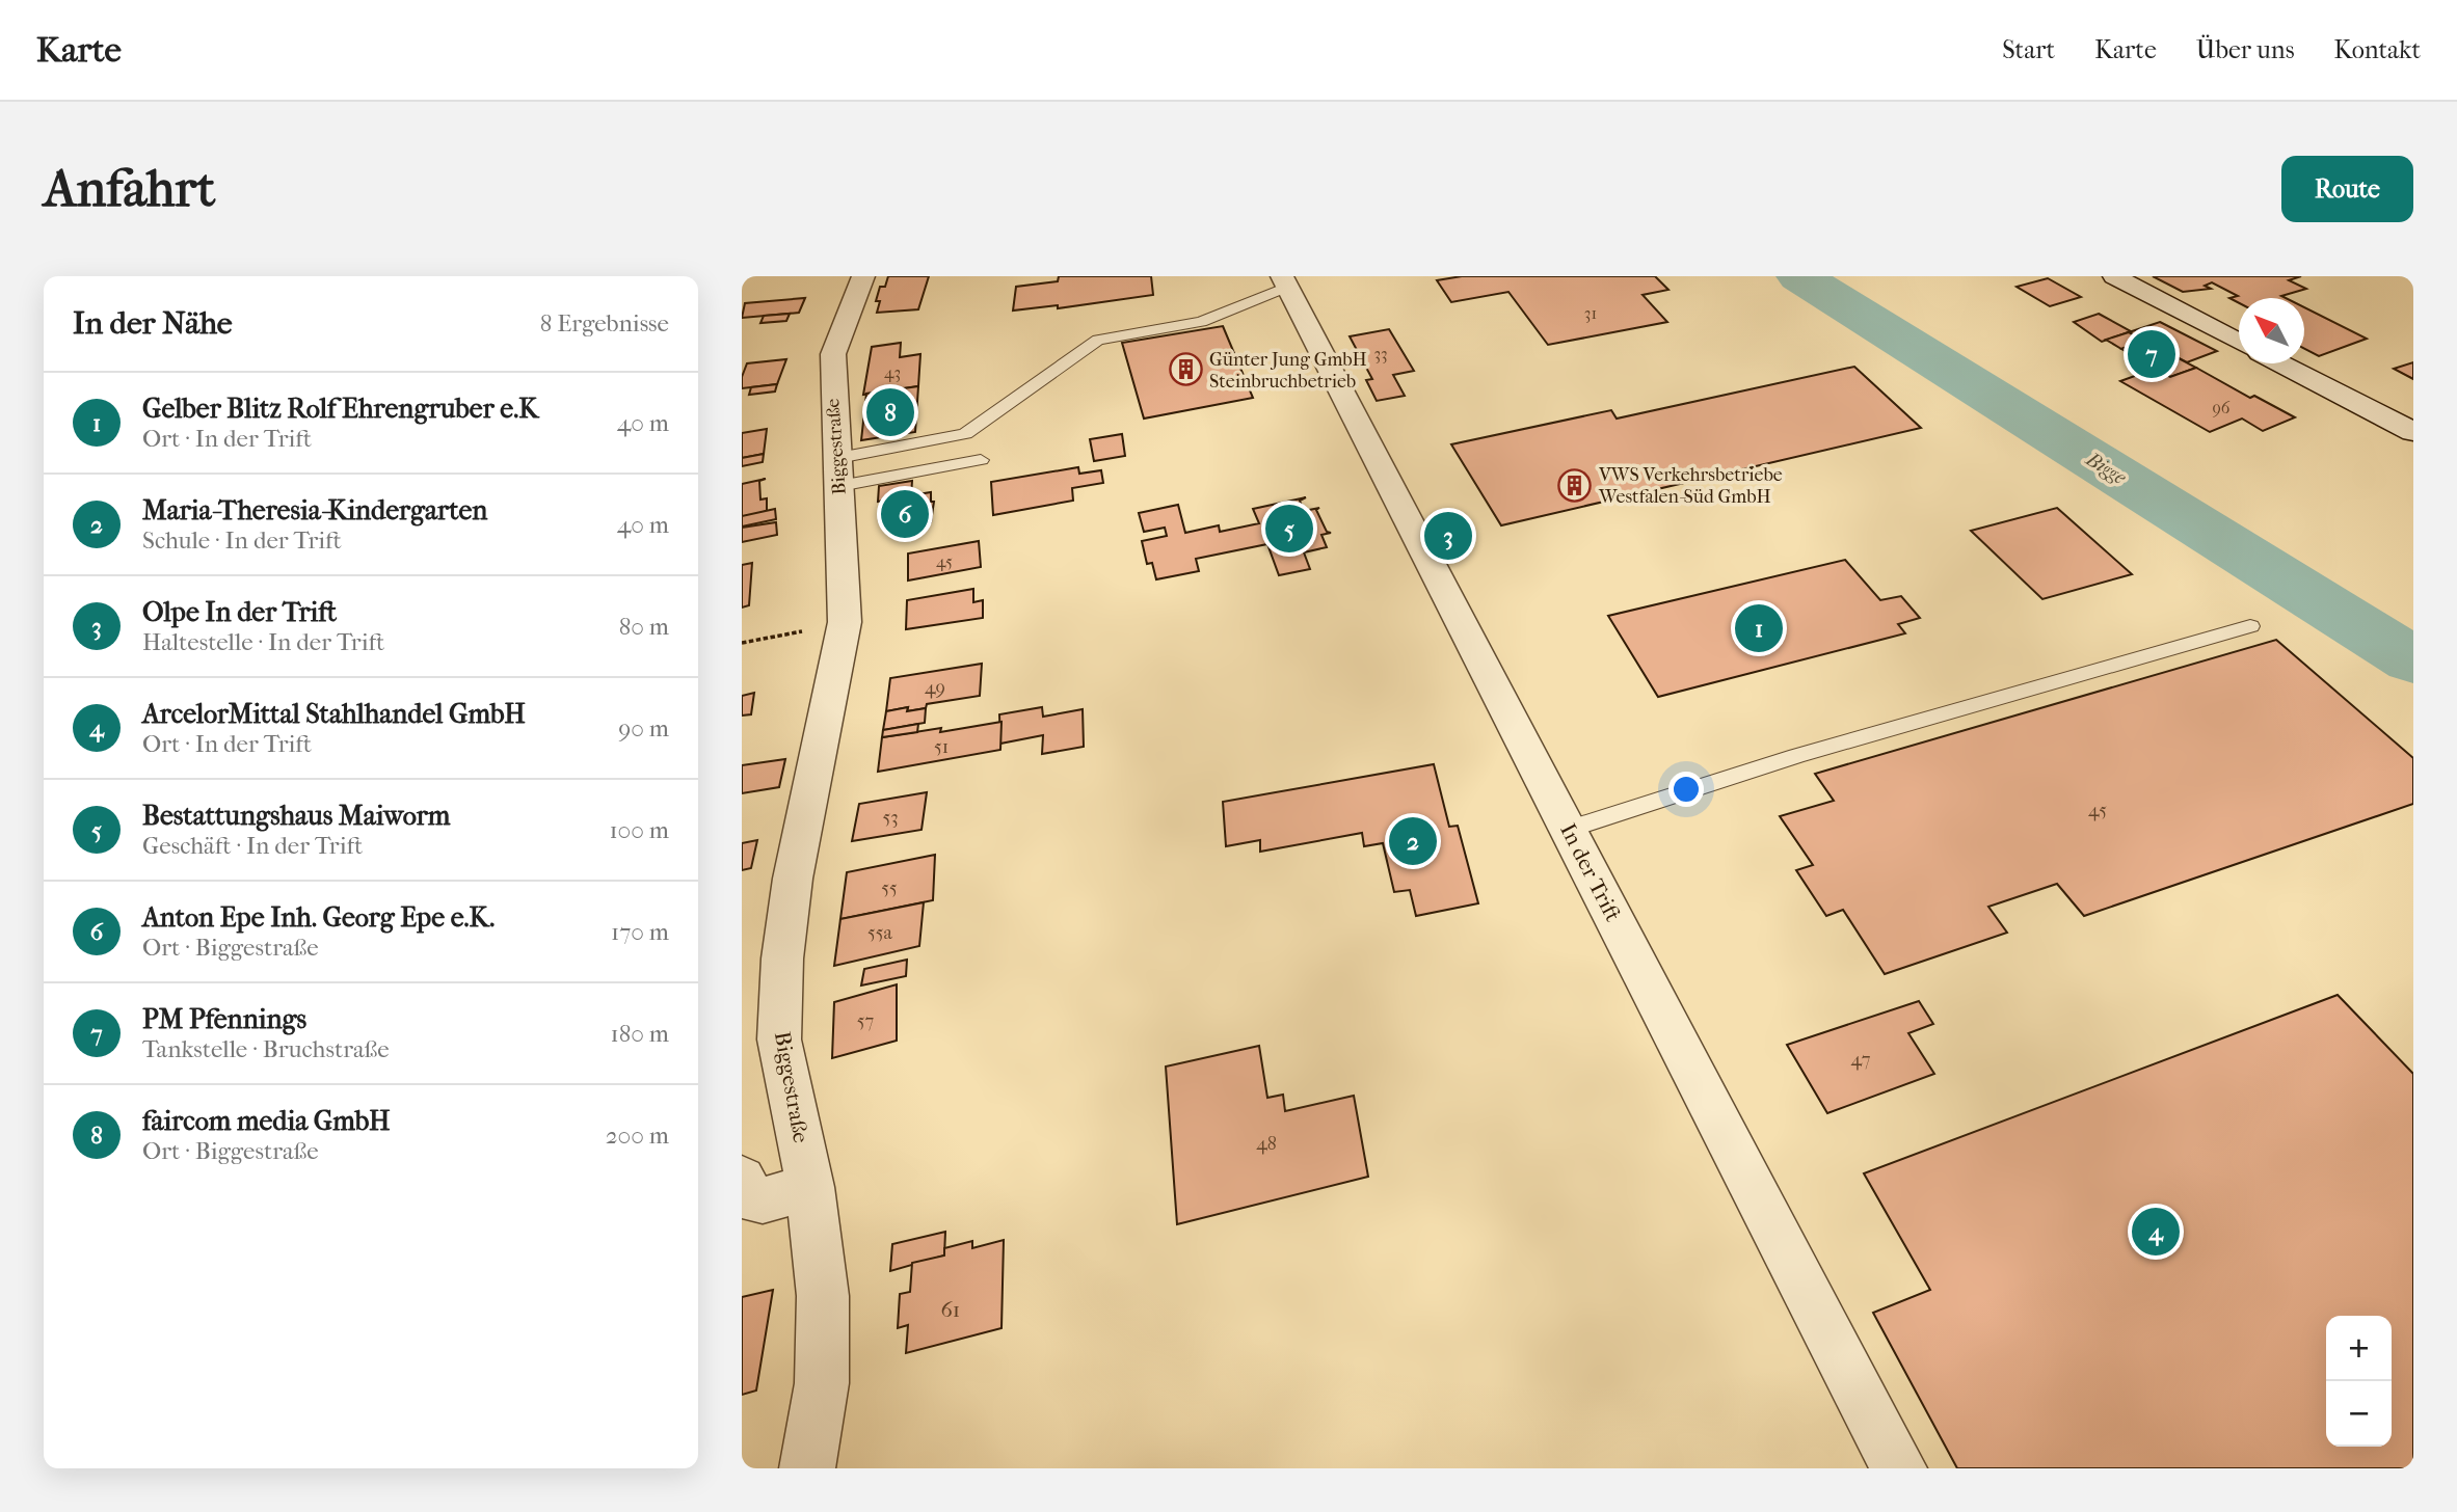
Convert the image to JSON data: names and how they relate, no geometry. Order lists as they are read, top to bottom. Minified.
{"streets":{"street":["Biggestraße","In der Trift"]},"water":["Bigge"],"places":{"building":["Günter Jung GmbH Steinbruchbetrieb","VWS Verkehrsbetriebe Westfalen-Süd GmbH"]},"house_numbers":["31","33","43","96","45","49","51","45","53","55","55a","57","47","48","61"],"north":"top left","page":{"header":"Karte","nav":["Start","Karte","Über uns","Kontakt"],"buttons":"Route","title":"Anfahrt","heading":["In der Nähe","8 Ergebnisse"],"pins":["7","8","6","5","3","1","2","4"],"list":[{"mark":"1","name":"Gelber Blitz Rolf Ehrengruber e.K","note":"Ort · In der Trift","value":"40 m"},{"mark":"2","name":"Maria-Theresia-Kindergarten","note":"Schule · In der Trift","value":"40 m"},{"mark":"3","name":"Olpe In der Trift","note":"Haltestelle · In der Trift","value":"80 m"},{"mark":"4","name":"ArcelorMittal Stahlhandel GmbH","note":"Ort · In der Trift","value":"90 m"},{"mark":"5","name":"Bestattungshaus Maiworm","note":"Geschäft · In der Trift","value":"100 m"},{"mark":"6","name":"Anton Epe Inh. Georg Epe e.K.","note":"Ort · Biggestraße","value":"170 m"},{"mark":"7","name":"PM Pfennings","note":"Tankstelle · Bruchstraße","value":"180 m"},{"mark":"8","name":"faircom media GmbH","note":"Ort · Biggestraße","value":"200 m"}],"map_buttons":["+","−"]}}
